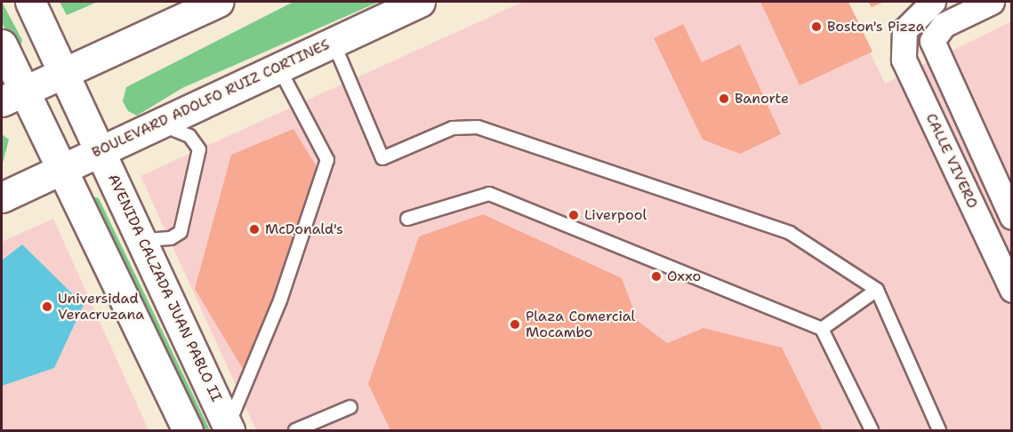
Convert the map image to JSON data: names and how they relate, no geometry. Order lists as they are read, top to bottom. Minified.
{"streets":{"main road":["BOULEVARD ADOLFO RUIZ CORTINES","AVENIDA CALZADA JUAN PABLO II"],"street":["CALLE VIVERO"]},"crossings":[["BOULEVARD ADOLFO RUIZ CORTINES","AVENIDA CALZADA JUAN PABLO II"]],"places":["Boston's Pizza","Banorte","Liverpool","McDonald's","Oxxo","Universidad Veracruzana","Plaza Comercial Mocambo"]}
